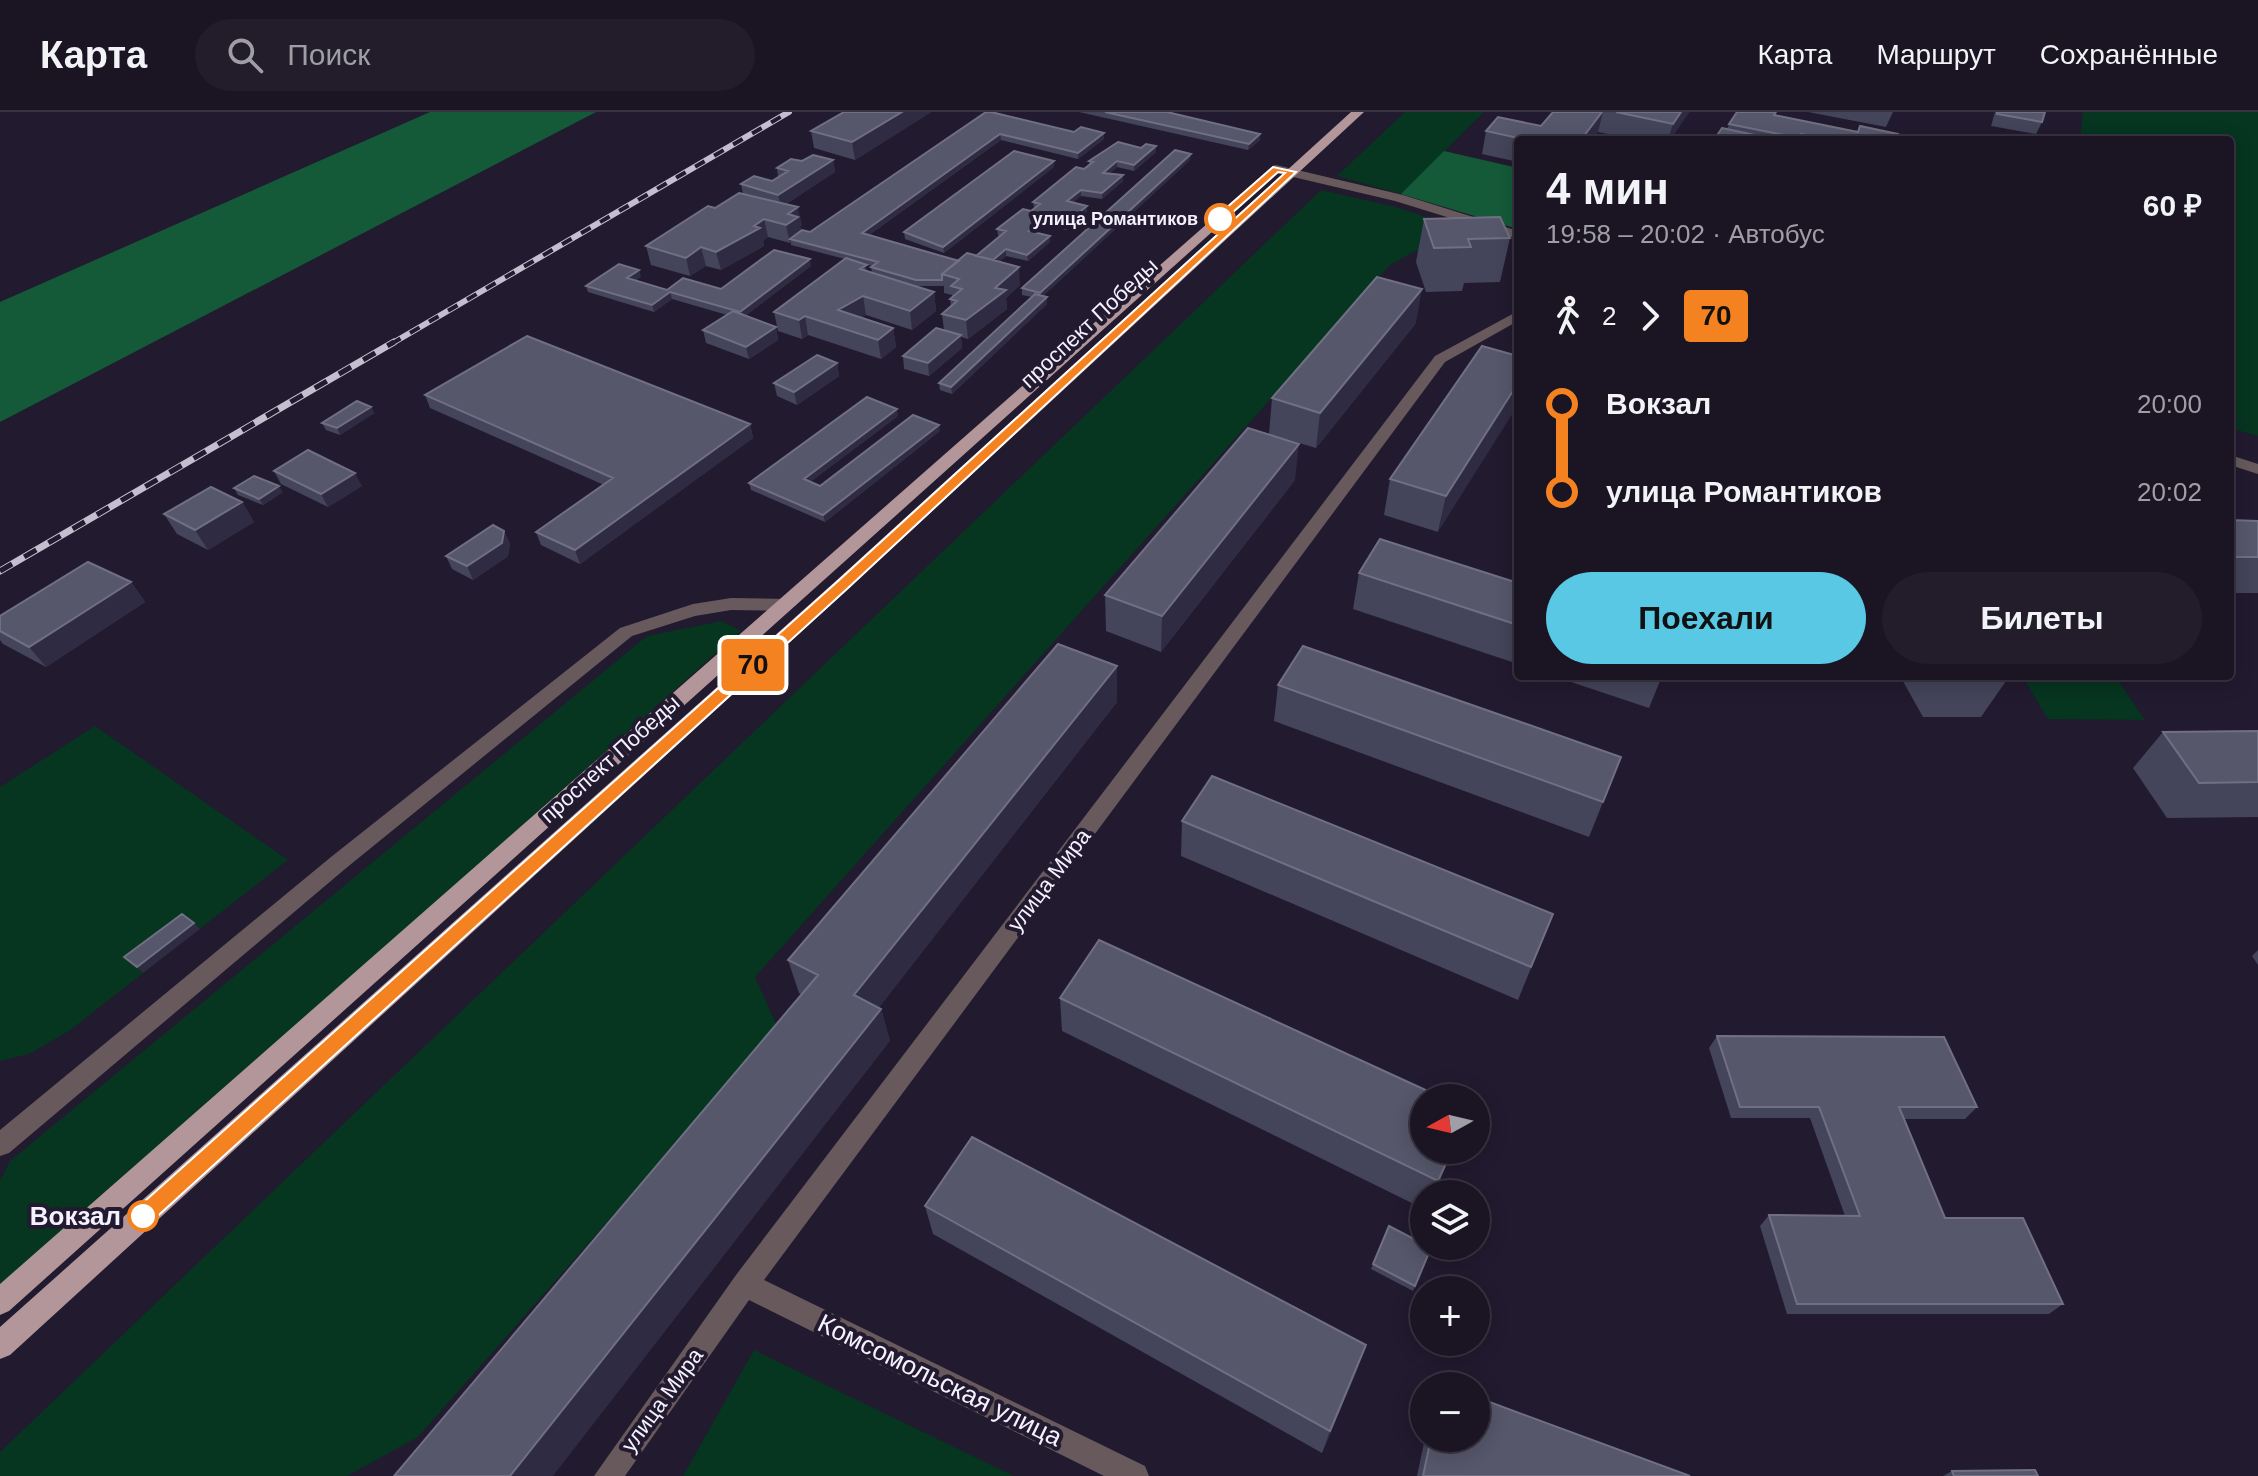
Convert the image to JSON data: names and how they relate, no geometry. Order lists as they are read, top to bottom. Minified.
{"streets":{"main road":["проспект Победы"],"street":["улица Мира","Комсомольская улица"]},"crossings":[["улица Мира","Комсомольская улица"]],"places":["улица Романтиков","Вокзал"],"lines":["bus line 70"],"north":"left","page":{"header":"Карта","search":"Поиск","nav":["Карта","Маршрут","Сохранённые"],"on_map":"70","heading":["4 мин","19:58 – 20:02 · Автобус","60 ₽"],"legs":["2","70"],"list":[{"name":"Вокзал","value":"20:00"},{"name":"улица Романтиков","value":"20:02"}],"buttons":["Поехали","Билеты"],"map_buttons":["+","−"]}}
